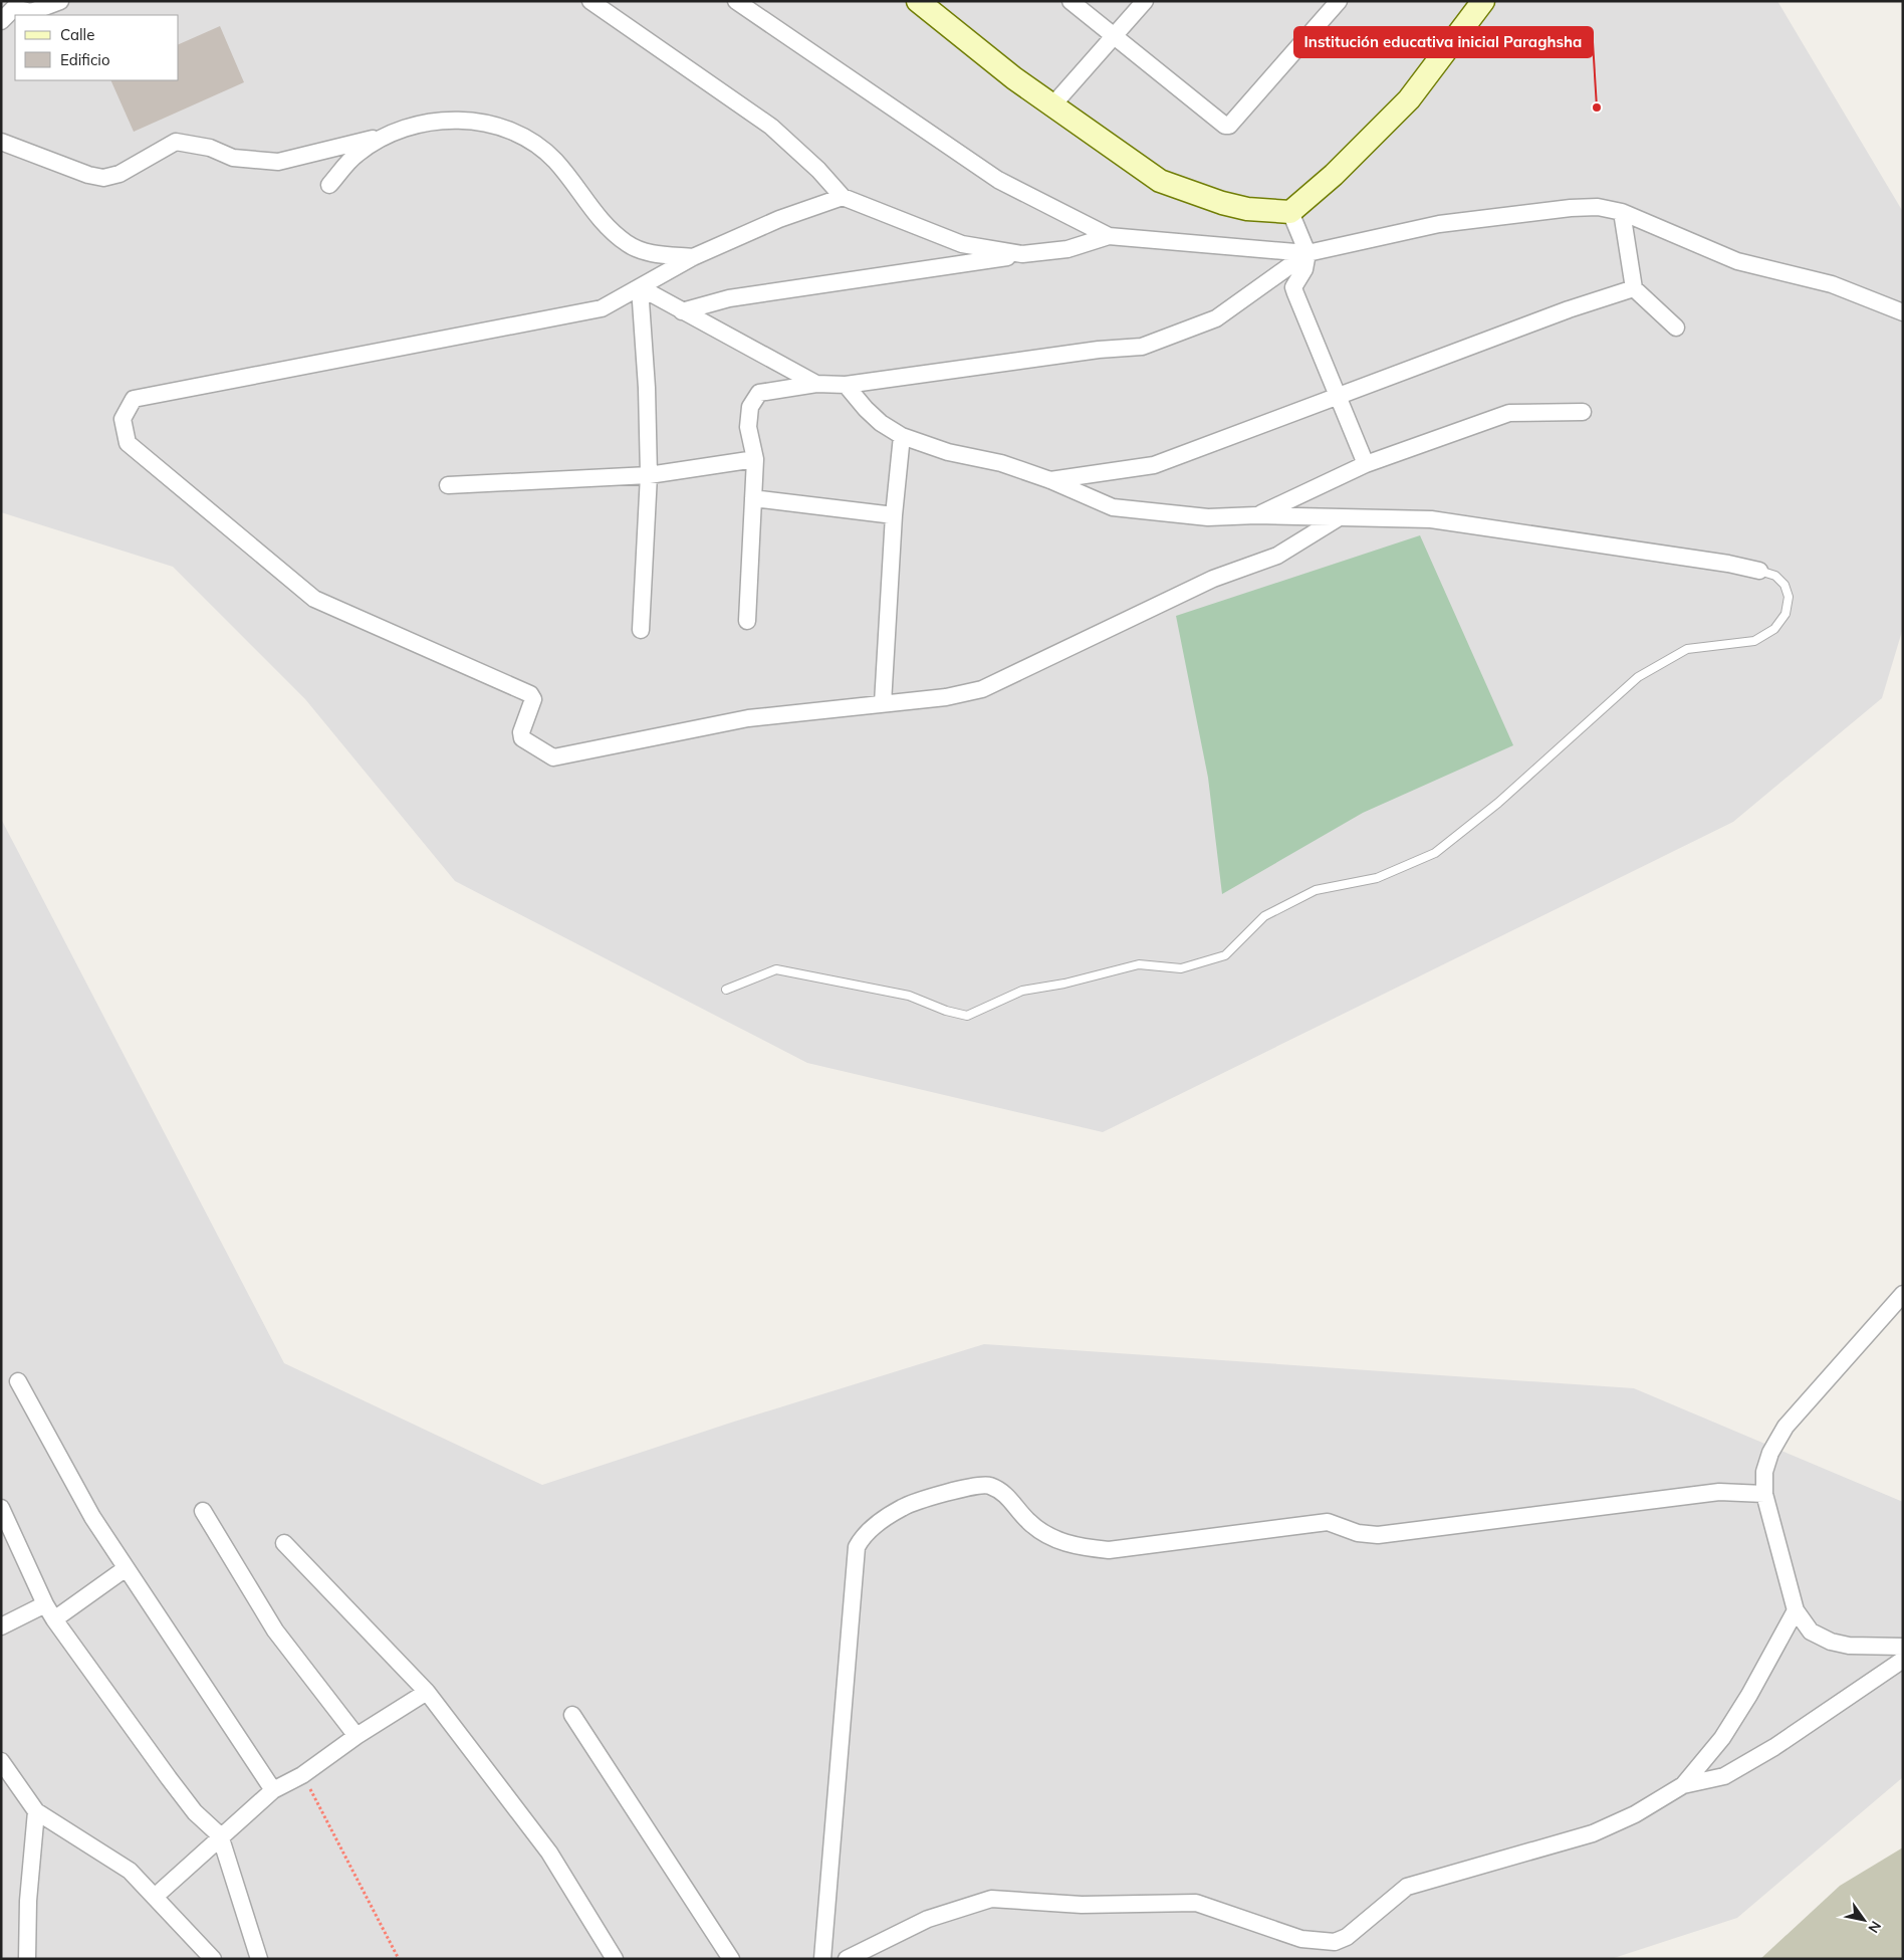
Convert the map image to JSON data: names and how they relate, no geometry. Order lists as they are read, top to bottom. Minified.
{"places":["Institución educativa inicial Paraghsha"],"legend":["Calle","Edificio"],"north":"bottom right"}
